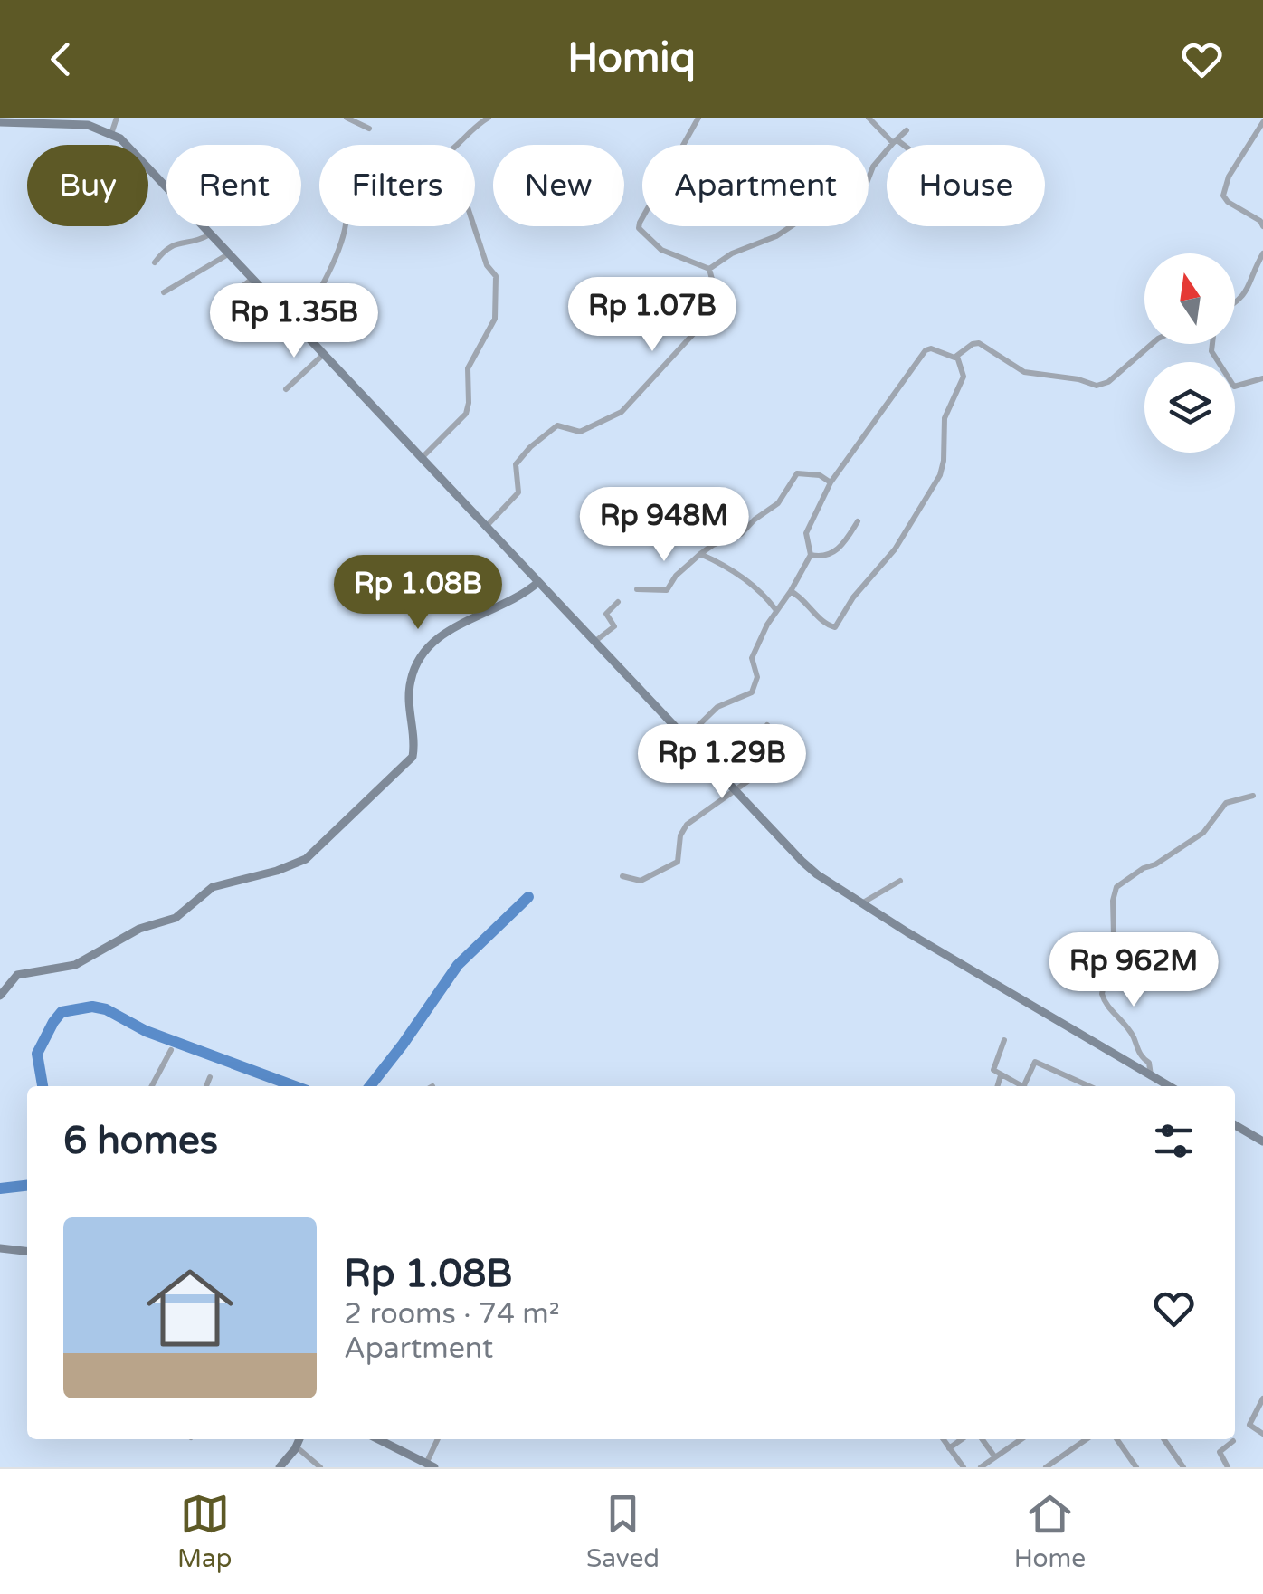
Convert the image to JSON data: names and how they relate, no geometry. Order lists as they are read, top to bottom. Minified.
{"north":"top","page":{"header":"Homiq","chip":["Buy","Rent","Filters","New","Apartment","House"],"price":["Rp 1.07B","Rp 1.35B","Rp 948M","Rp 1.08B","Rp 1.29B","Rp 962M"],"heading":"6 homes","list":[{"name":"Rp 1.08B","note":"2 rooms · 74 m² · Apartment"}],"tabs":["Map","Saved","Home"]}}
